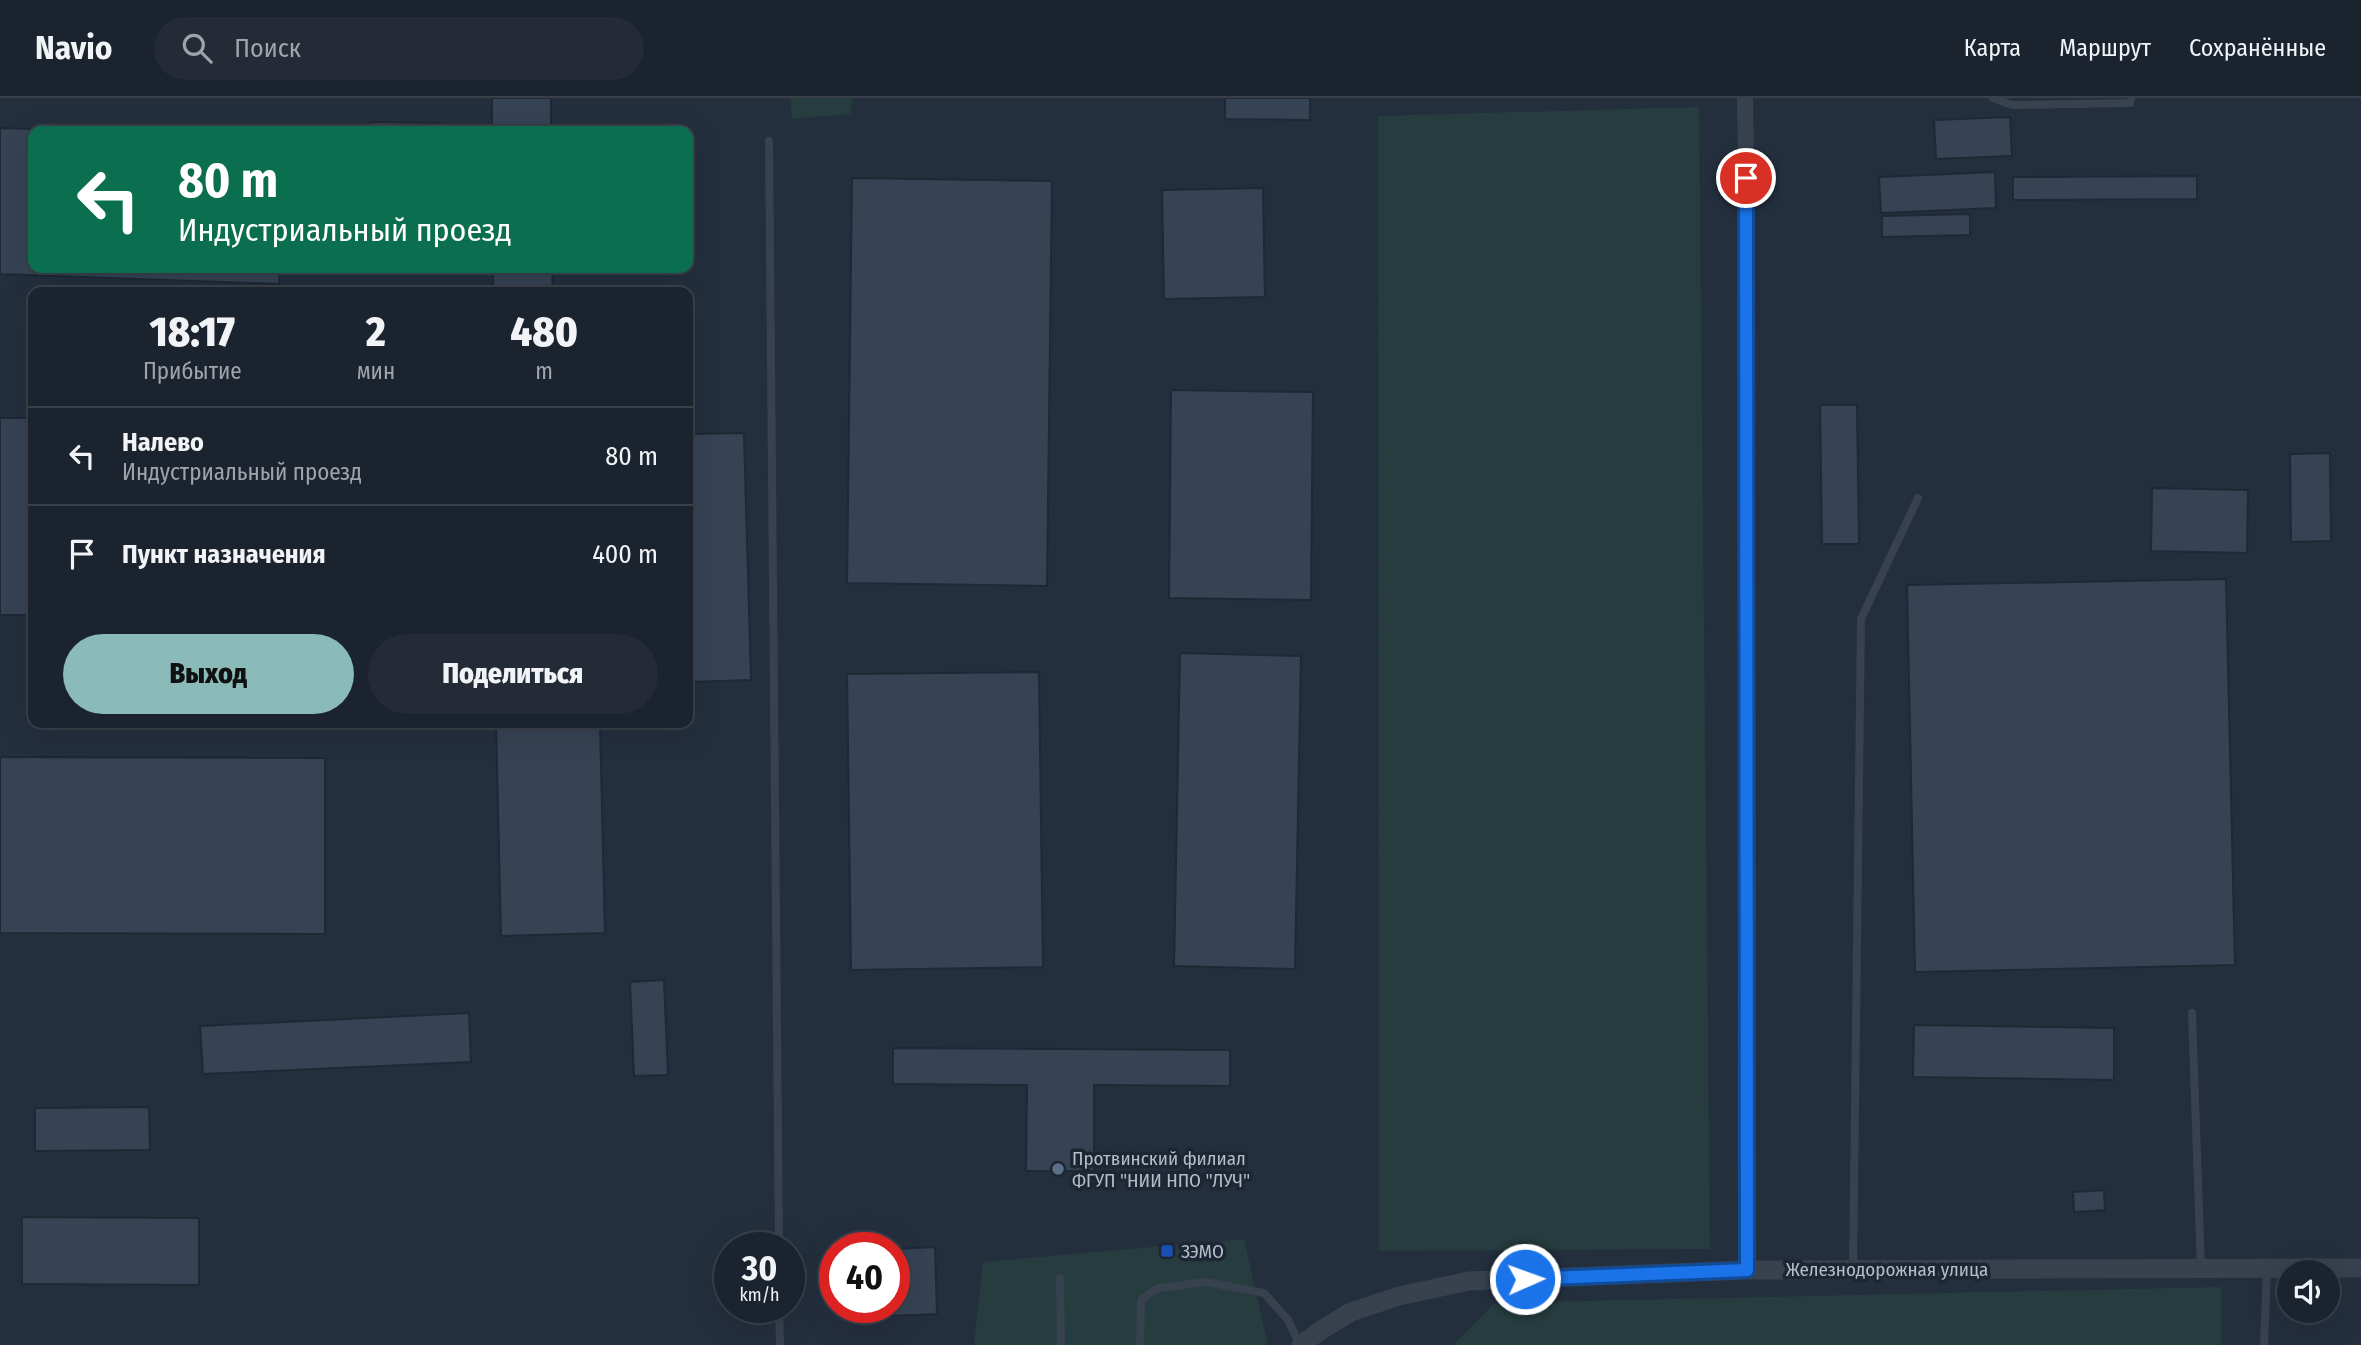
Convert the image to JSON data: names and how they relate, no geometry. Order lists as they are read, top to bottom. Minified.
{"streets":{"street":["Железнодорожная улица"]},"places":{"other":["Протвинский филиал ФГУП \"НИИ НПО \"ЛУЧ\""],"transit":["ЗЭМО"]},"page":{"header":"Navio","search":"Поиск","nav":["Карта","Маршрут","Сохранённые"],"turn":["80 m","Индустриальный проезд"],"eta":["18:17","Прибытие","2","мин","480","m"],"list":[{"name":"Налево","note":"Индустриальный проезд","value":"80 m"},{"name":"Пункт назначения","value":"400 m"}],"buttons":["Выход","Поделиться"],"speed":"30 km/h","limit":"40"}}
